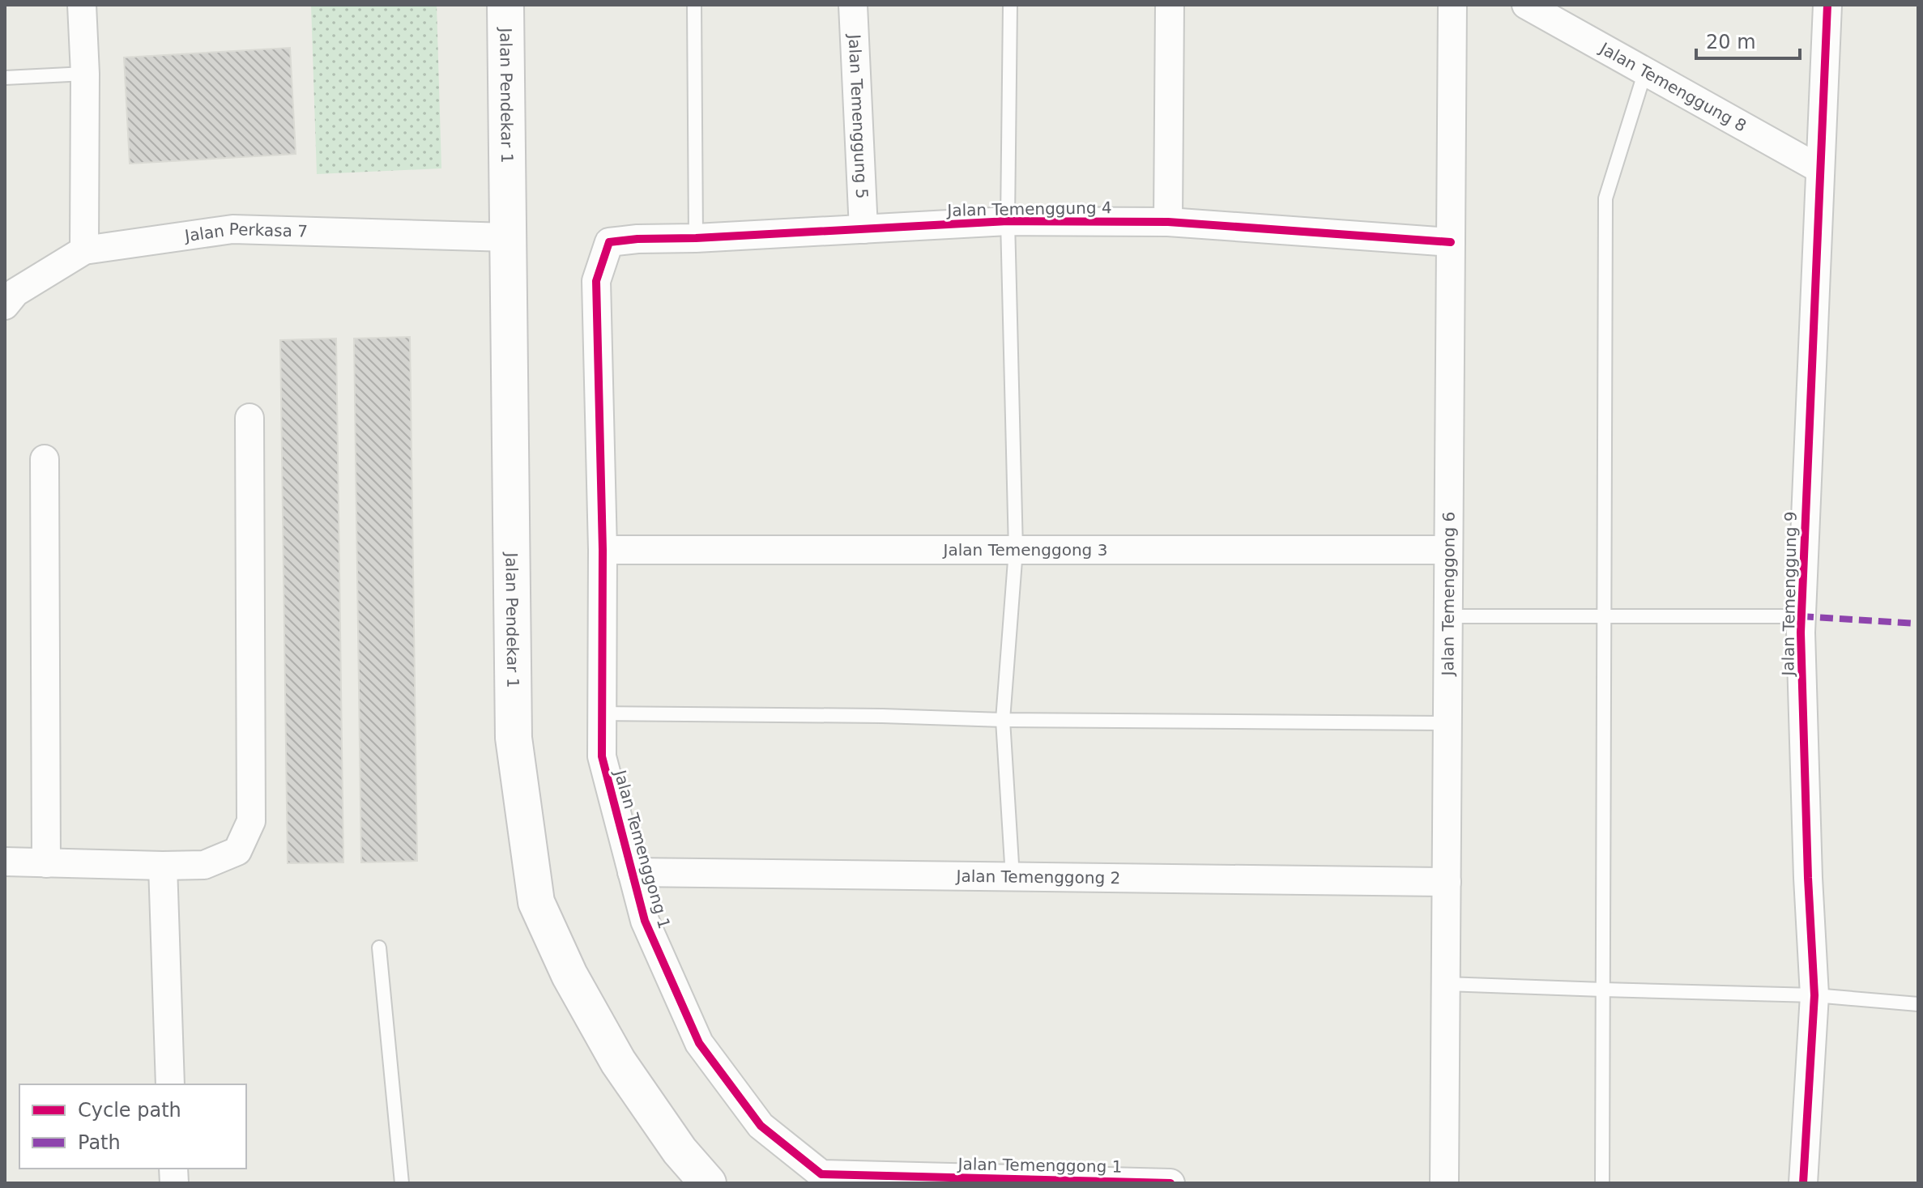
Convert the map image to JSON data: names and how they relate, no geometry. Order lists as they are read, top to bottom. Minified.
{"streets":{"street":["Jalan Temenggung 8","Jalan Pendekar 1","Jalan Temenggung 5","Jalan Temenggung 4","Jalan Perkasa 7","Jalan Temenggong 3","Jalan Temenggong 6","Jalan Temenggung 9","Jalan Temenggong 1","Jalan Temenggong 2"]},"crossings":[["Jalan Temenggung 8","Jalan Temenggung 9"],["Jalan Pendekar 1","Jalan Perkasa 7"],["Jalan Temenggung 5","Jalan Temenggung 4"],["Jalan Temenggung 4","Jalan Temenggong 6"],["Jalan Temenggung 4","Jalan Temenggong 1"],["Jalan Temenggong 3","Jalan Temenggong 6"],["Jalan Temenggong 3","Jalan Temenggong 1"],["Jalan Temenggong 6","Jalan Temenggong 2"],["Jalan Temenggong 1","Jalan Temenggong 2"]],"legend":["Cycle path","Path"],"scale_bar":"20 m"}
